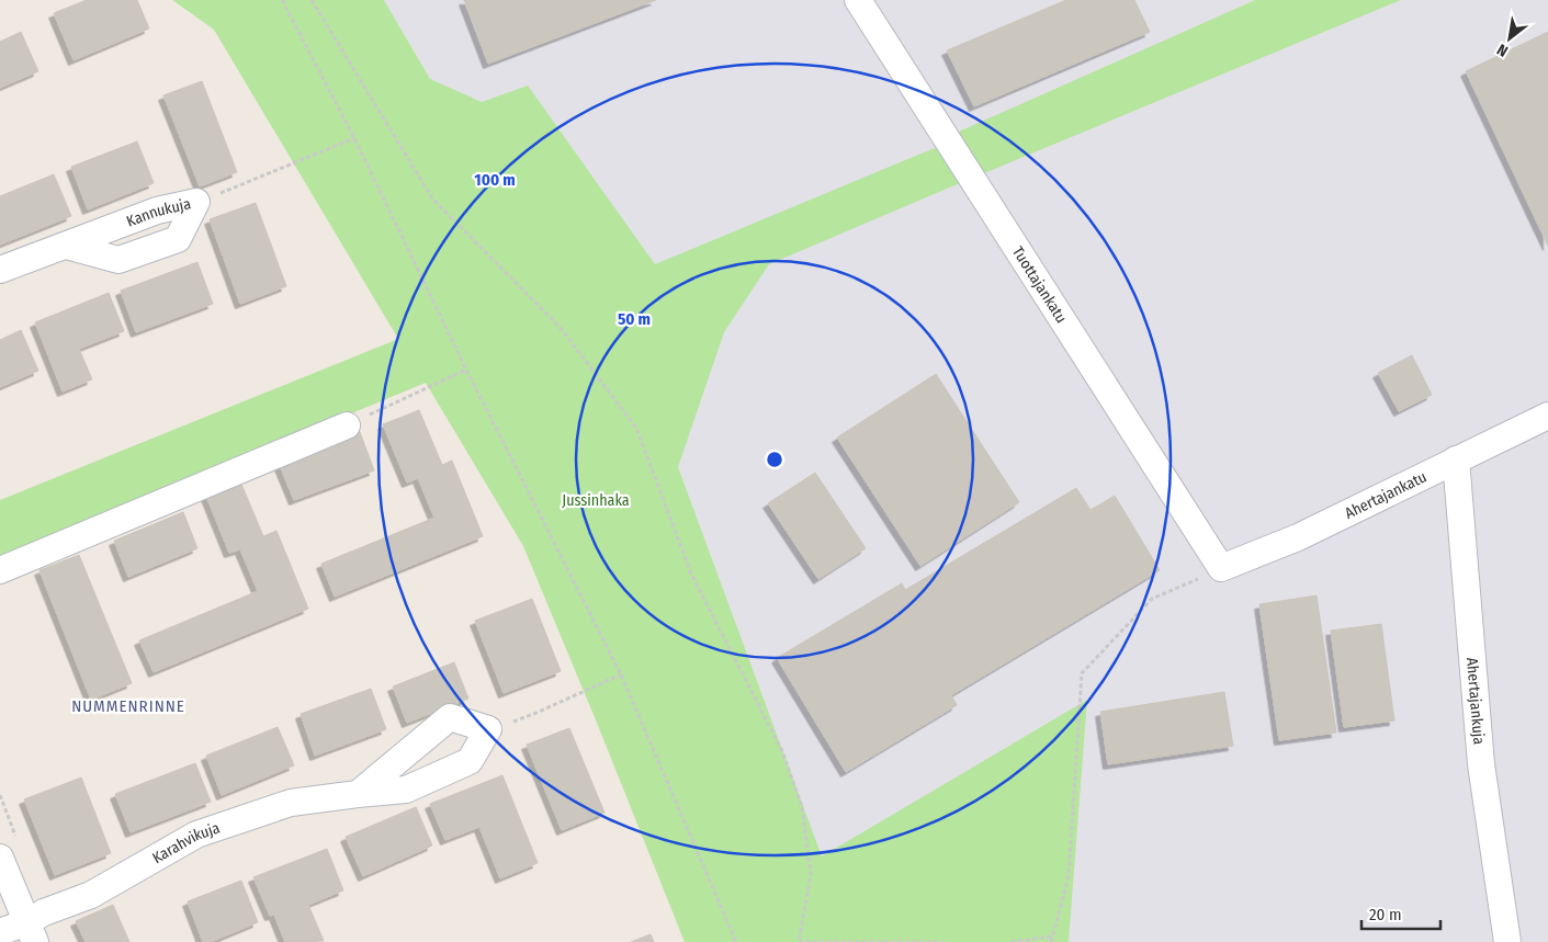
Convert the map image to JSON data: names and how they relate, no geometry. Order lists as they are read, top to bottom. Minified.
{"streets":{"street":["Kannukuja","Tuottajankatu","Ahertajankatu","Ahertajankuja","Karahvikuja"]},"crossings":[["Tuottajankatu","Ahertajankatu"],["Ahertajankatu","Ahertajankuja"]],"districts":["NUMMENRINNE"],"parks":["Jussinhaka"],"scale_bar":"20 m","north":"bottom left","rings":["100 m","50 m"]}
